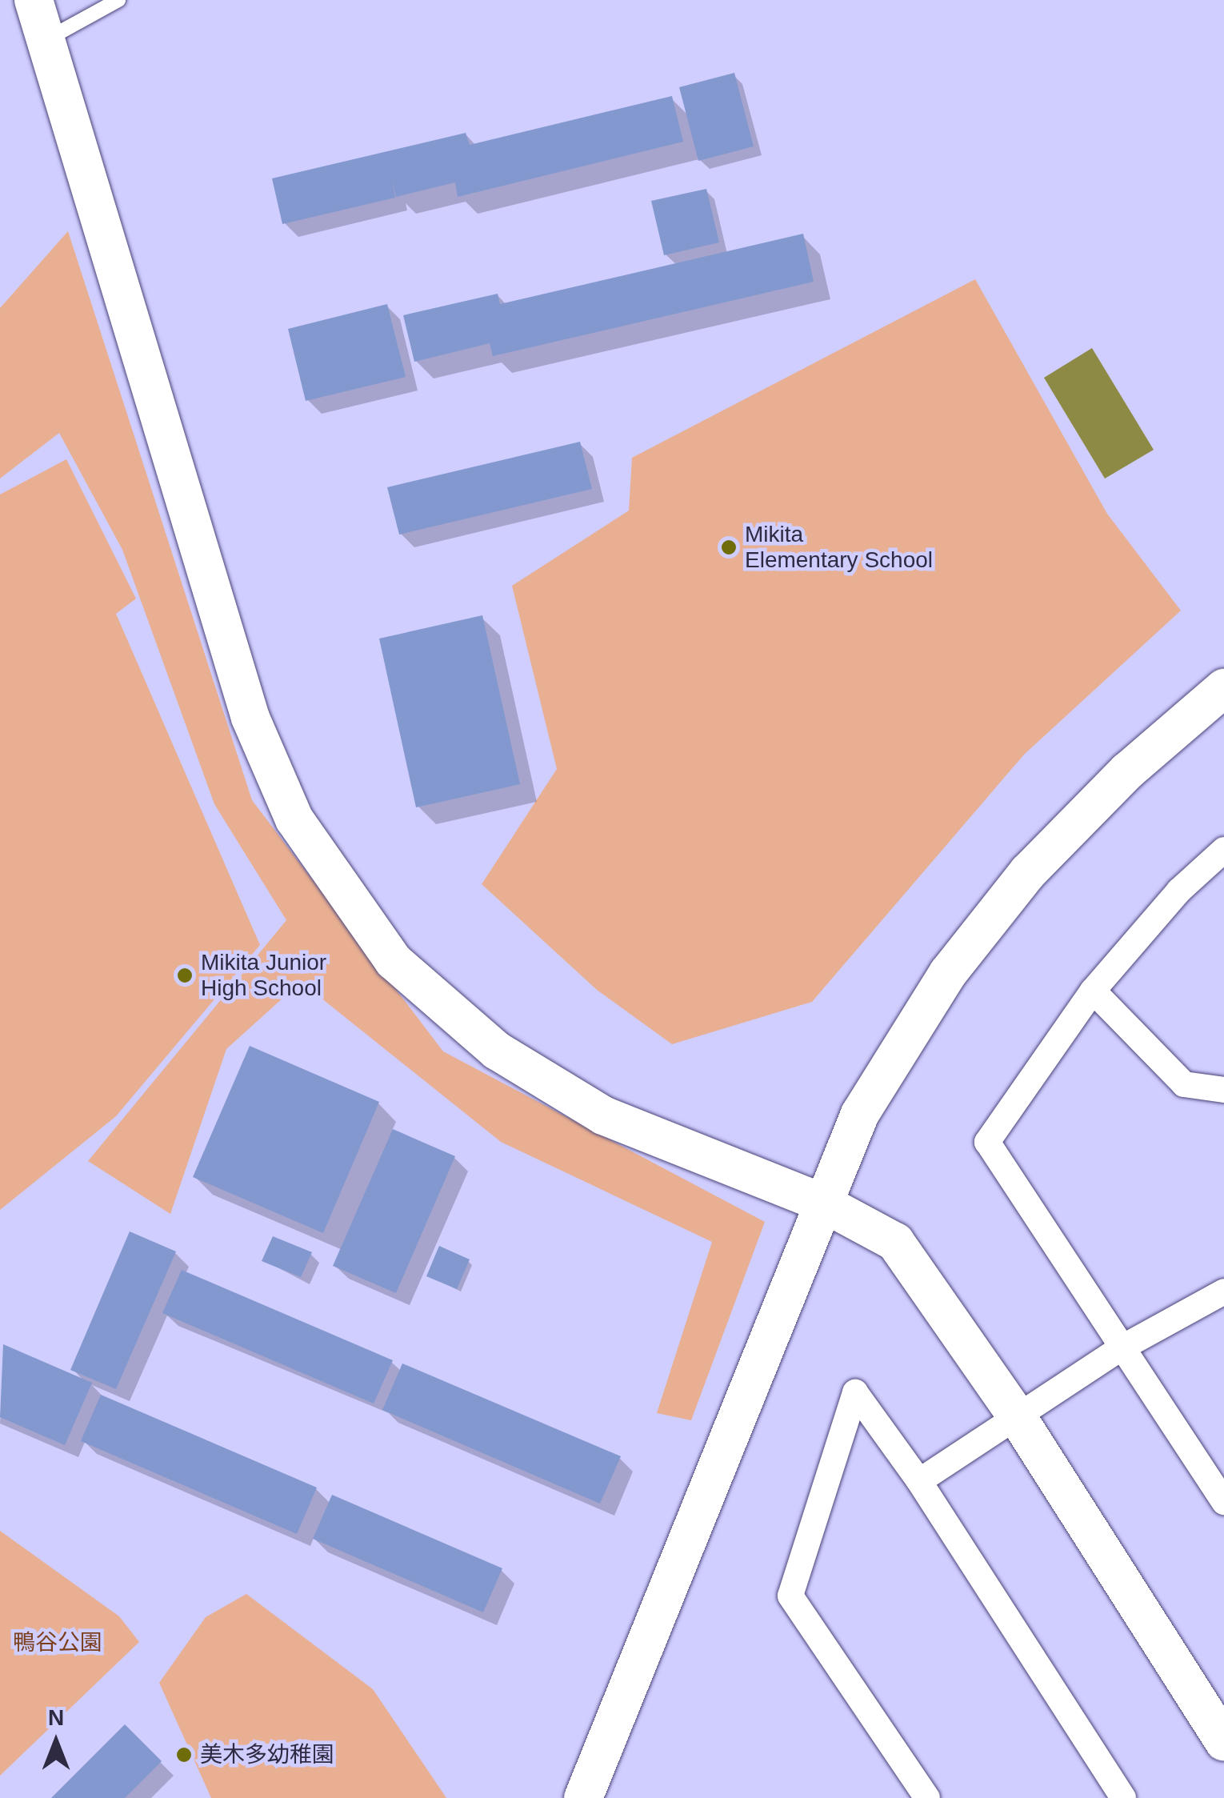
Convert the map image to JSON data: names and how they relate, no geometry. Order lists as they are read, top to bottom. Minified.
{"parks":["鴨谷公園"],"places":["Mikita Elementary School","Mikita Junior High School","美木多幼稚園"],"north":"top"}
